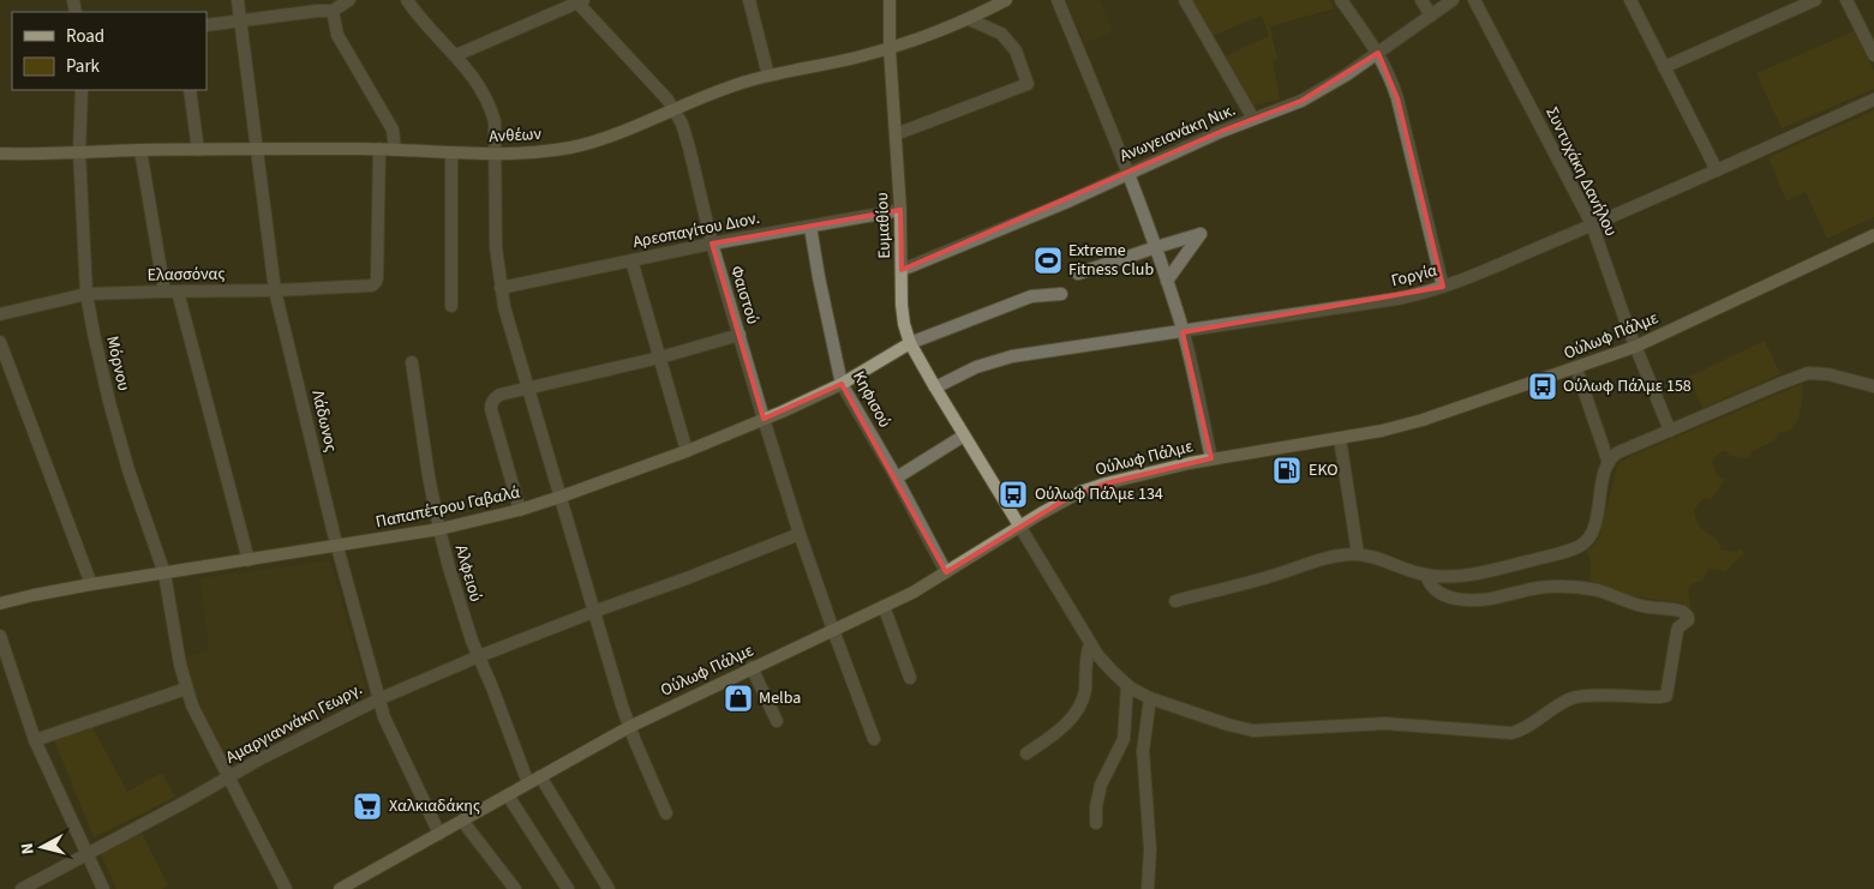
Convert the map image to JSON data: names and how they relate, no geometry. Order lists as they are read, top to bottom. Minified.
{"streets":{"street":["Ανωγειανάκη Νικ.","Ανθέων","Συντυχάκη Δανήλου","Ευμαθίου","Αρεοπαγίτου Διον.","Ελασσόνας","Γοργία","Φαιστού","Ούλωφ Πάλμε","Μόρνου","Κηφισού","Λάδωνος","Παπαπέτρου Γαβαλά","Αλφειού","Αμαργιαννάκη Γεωργ."]},"crossings":[["Ανωγειανάκη Νικ.","Ευμαθίου"],["Ανθέων","Ευμαθίου"],["Ανθέων","Ελασσόνας"],["Ανθέων","Φαιστού"],["Ανθέων","Μόρνου"],["Ανθέων","Λάδωνος"],["Συντυχάκη Δανήλου","Γοργία"],["Συντυχάκη Δανήλου","Ούλωφ Πάλμε"],["Ευμαθίου","Αρεοπαγίτου Διον."],["Ευμαθίου","Γοργία"],["Ευμαθίου","Ούλωφ Πάλμε"],["Ευμαθίου","Παπαπέτρου Γαβαλά"],["Αρεοπαγίτου Διον.","Φαιστού"],["Αρεοπαγίτου Διον.","Κηφισού"],["Ελασσόνας","Μόρνου"],["Ελασσόνας","Λάδωνος"],["Φαιστού","Ούλωφ Πάλμε"],["Φαιστού","Παπαπέτρου Γαβαλά"],["Φαιστού","Αμαργιαννάκη Γεωργ."],["Ούλωφ Πάλμε","Κηφισού"],["Ούλωφ Πάλμε","Λάδωνος"],["Ούλωφ Πάλμε","Αλφειού"],["Μόρνου","Παπαπέτρου Γαβαλά"],["Μόρνου","Αμαργιαννάκη Γεωργ."],["Κηφισού","Παπαπέτρου Γαβαλά"],["Λάδωνος","Παπαπέτρου Γαβαλά"],["Λάδωνος","Αμαργιαννάκη Γεωργ."],["Παπαπέτρου Γαβαλά","Αλφειού"],["Αλφειού","Αμαργιαννάκη Γεωργ."]],"places":{"sports":["Extreme Fitness Club"],"bus stop":["Ούλωφ Πάλμε 158","Ούλωφ Πάλμε 134"],"fuel station":["EKO"],"shop":["Melba"],"supermarket":["Χαλκιαδάκης"]},"legend":["Road","Park"],"north":"left"}
